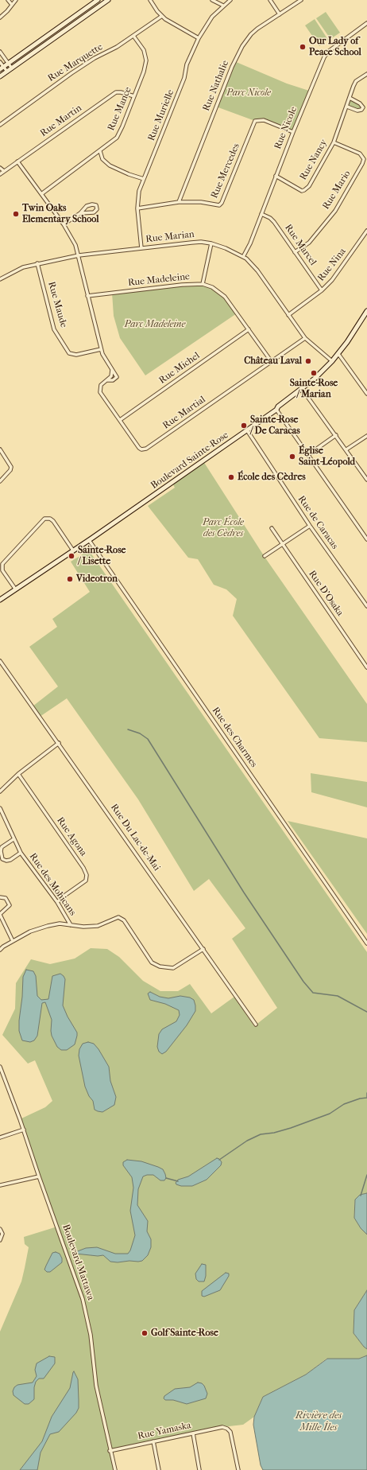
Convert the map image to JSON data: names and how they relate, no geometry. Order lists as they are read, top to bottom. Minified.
{"streets":{"street":["Rue Marquette","Rue Nathalie","Rue Mance","Rue Murielle","Rue Martin","Rue Nicole","Rue Nancy","Rue Mercedes","Rue Mario","Rue Marian","Rue Marcel","Rue Nina","Rue Madeleine","Rue Maude","Rue Michel","Rue Martial","Boulevard Sainte-Rose","Rue de Caracas","Rue D'Osaka","Rue des Charmes","Rue Agona","Rue Du Lac-de-Mai","Rue des Mohicans","Boulevard Mattawa","Rue Yamaska"]},"crossings":[["Rue Marquette","Rue Mance"],["Rue Nathalie","Rue Mercedes"],["Rue Mance","Rue Martin"],["Rue Murielle","Rue Mercedes"],["Rue Murielle","Rue Marian"],["Rue Nicole","Rue Nancy"],["Rue Nicole","Rue Mercedes"],["Rue Nicole","Rue Marian"],["Rue Nicole","Rue Marcel"],["Rue Nancy","Rue Mario"],["Rue Mario","Rue Marcel"],["Rue Marian","Rue Nina"],["Rue Marian","Rue Maude"],["Rue Marian","Rue Martial"],["Rue Marian","Boulevard Sainte-Rose"],["Rue Marcel","Rue Nina"],["Rue Madeleine","Rue Michel"],["Rue Madeleine","Rue Martial"],["Rue Michel","Rue Martial"],["Boulevard Sainte-Rose","Rue de Caracas"],["Boulevard Sainte-Rose","Rue des Charmes"],["Rue Agona","Rue des Mohicans"],["Boulevard Mattawa","Rue Yamaska"]],"water":["Rivière des Mille Îles"],"parks":["Parc Nicole","Parc Madeleine","Parc École des Cèdres"],"places":["Our Lady of Peace School","Twin Oaks Elementary School","Château Laval","Sainte-Rose / Marian","Sainte-Rose / De Caracas","Église Saint-Léopold","École des Cèdres","Sainte-Rose / Lisette","Videotron","Golf Sainte-Rose"]}
